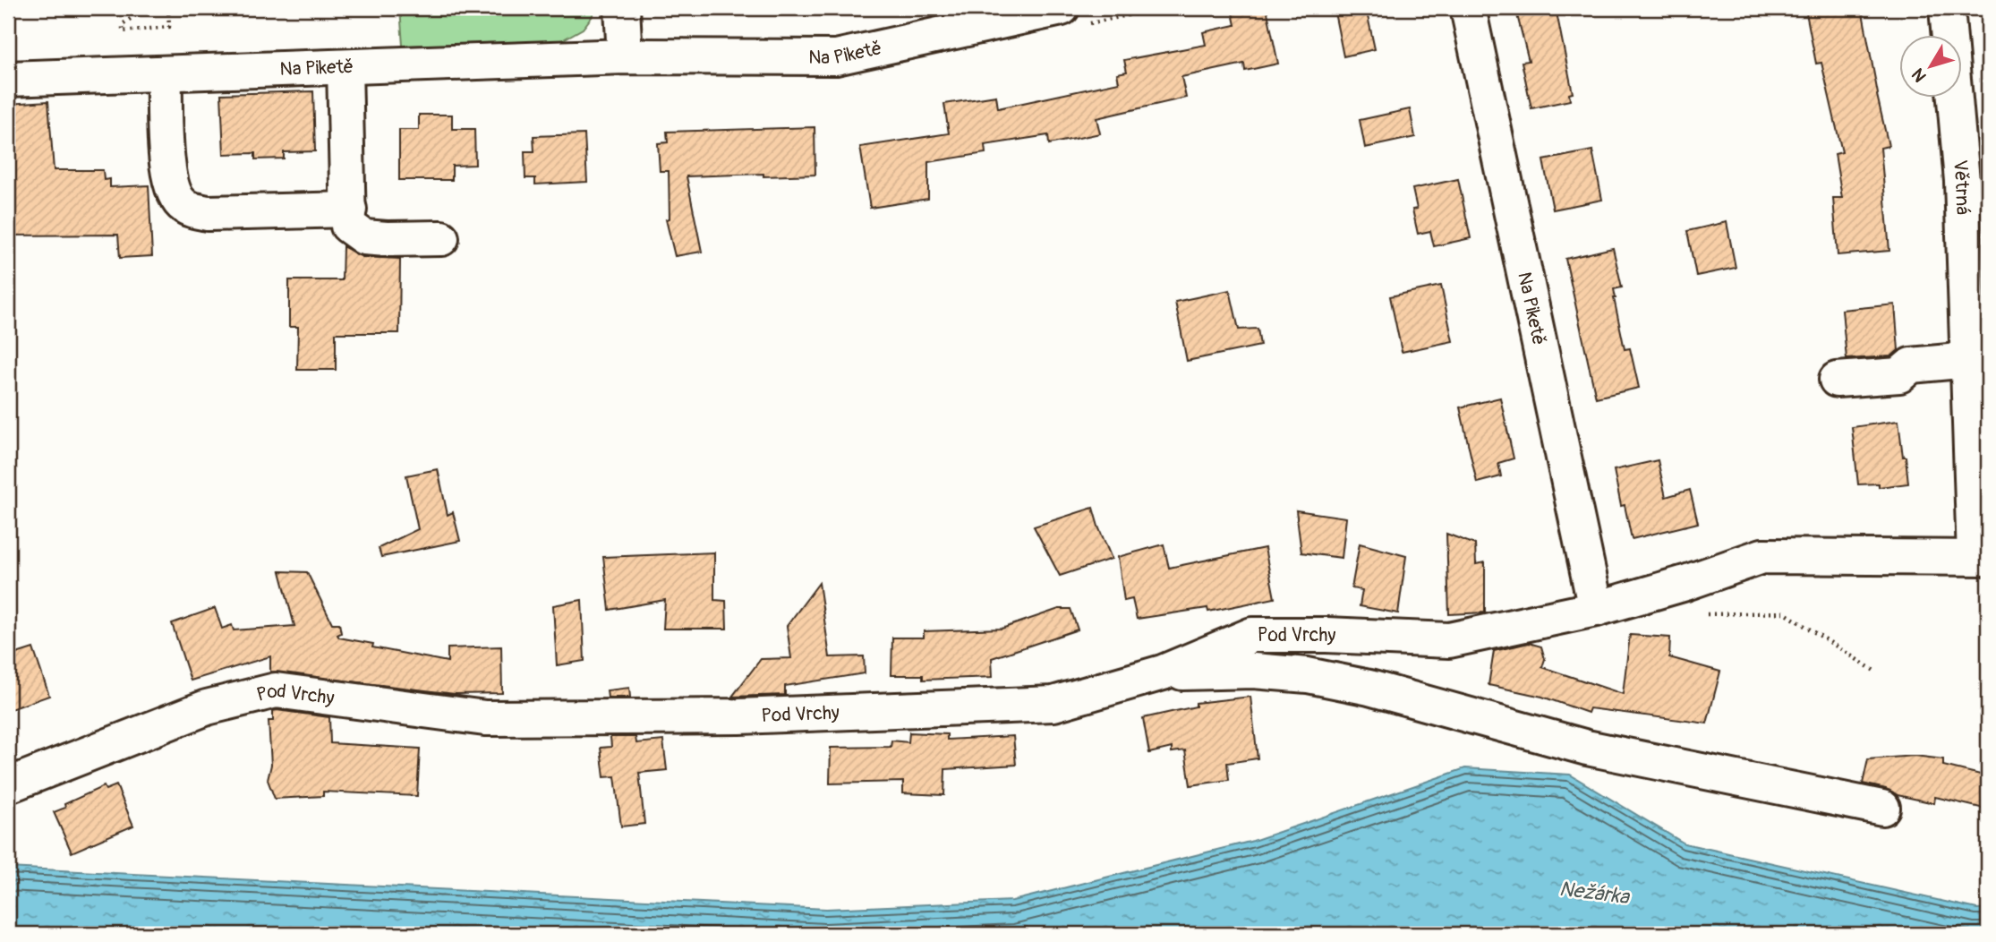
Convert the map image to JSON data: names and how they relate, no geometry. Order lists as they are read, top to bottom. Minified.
{"streets":{"street":["Na Piketě","Větrná","Pod Vrchy"]},"crossings":[["Na Piketě","Pod Vrchy"],["Větrná","Pod Vrchy"]],"water":["Nežárka"],"north":"bottom left"}
